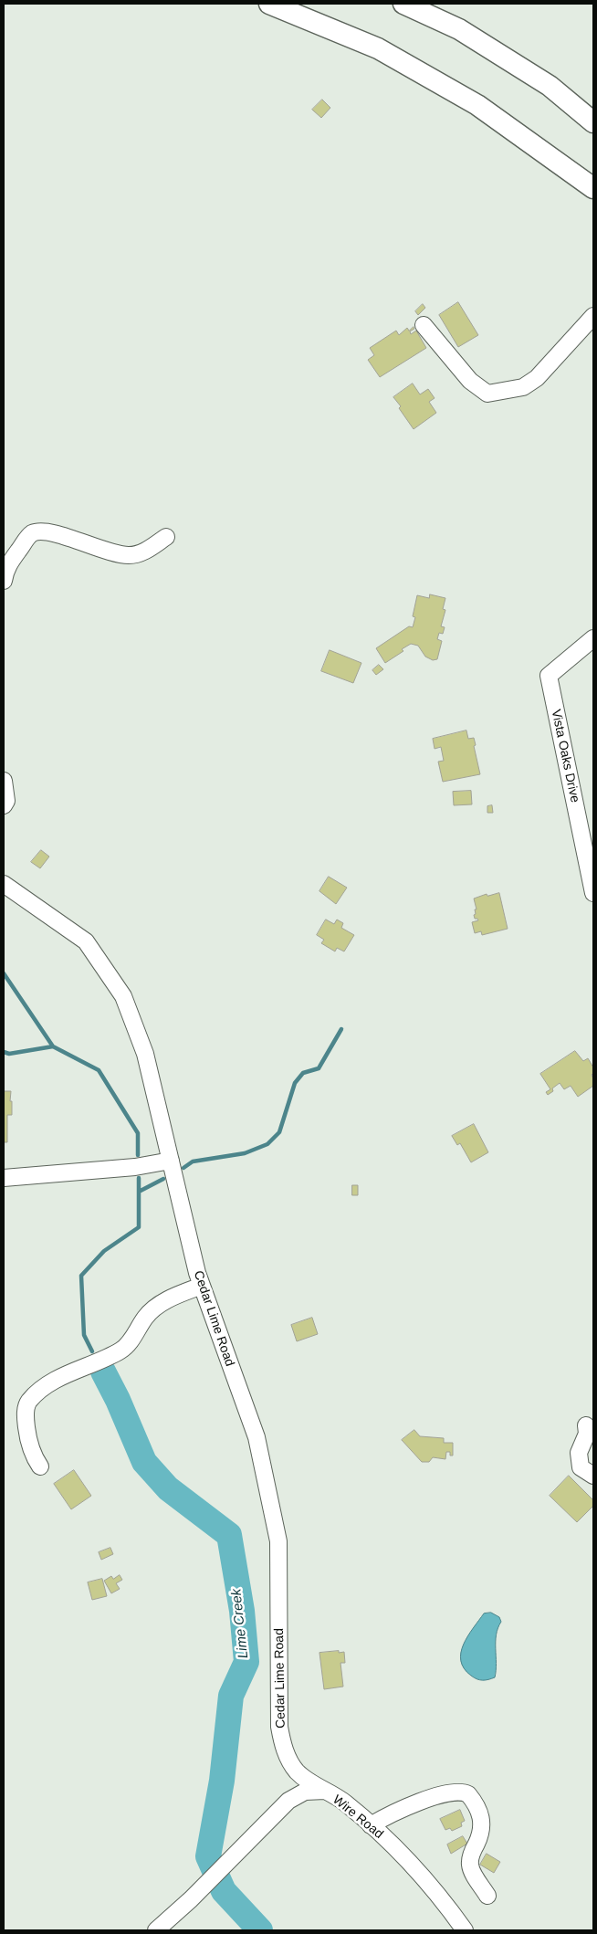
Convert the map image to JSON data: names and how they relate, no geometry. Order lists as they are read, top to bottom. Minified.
{"streets":{"street":["Vista Oaks Drive","Cedar Lime Road","Wire Road"]},"crossings":[["Cedar Lime Road","Wire Road"]],"water":["Lime Creek"]}
